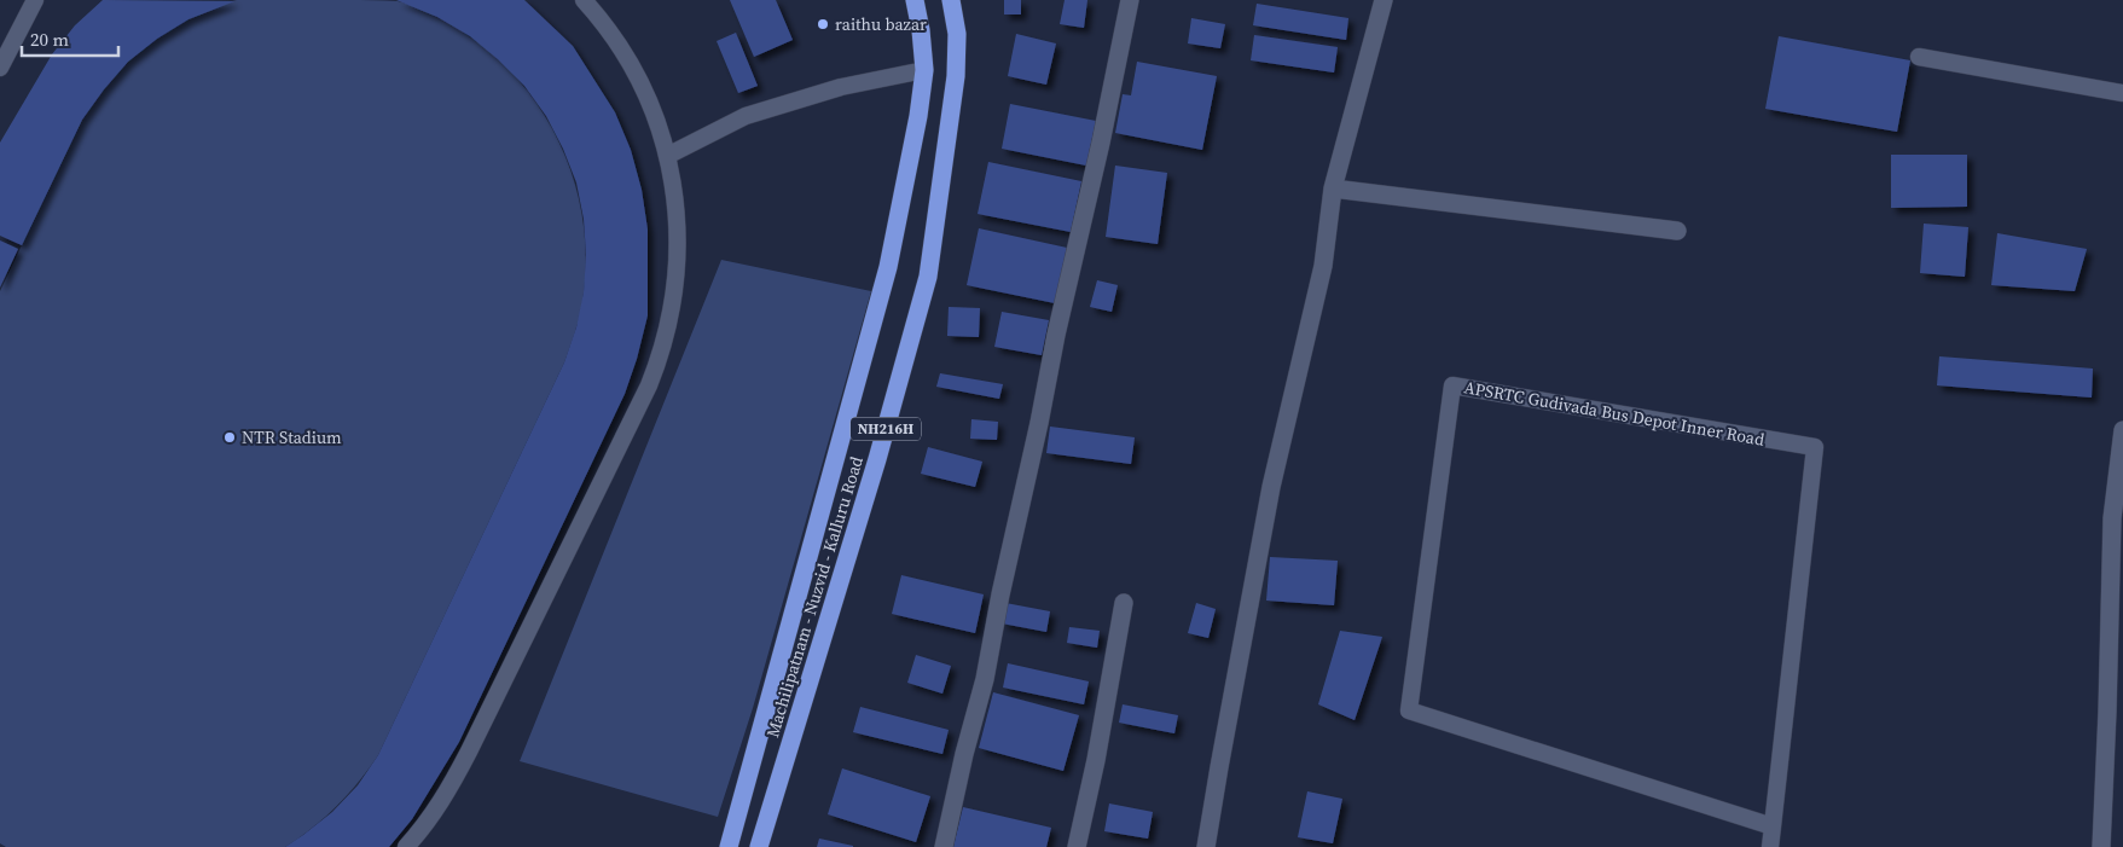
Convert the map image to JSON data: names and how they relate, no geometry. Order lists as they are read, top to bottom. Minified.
{"streets":{"highway":["NH216H","Machilipatnam - Nuzvid - Kalluru Road"],"lane":["APSRTC Gudivada Bus Depot Inner Road"]},"places":["raithu bazar","NTR Stadium"],"scale_bar":"20 m"}
